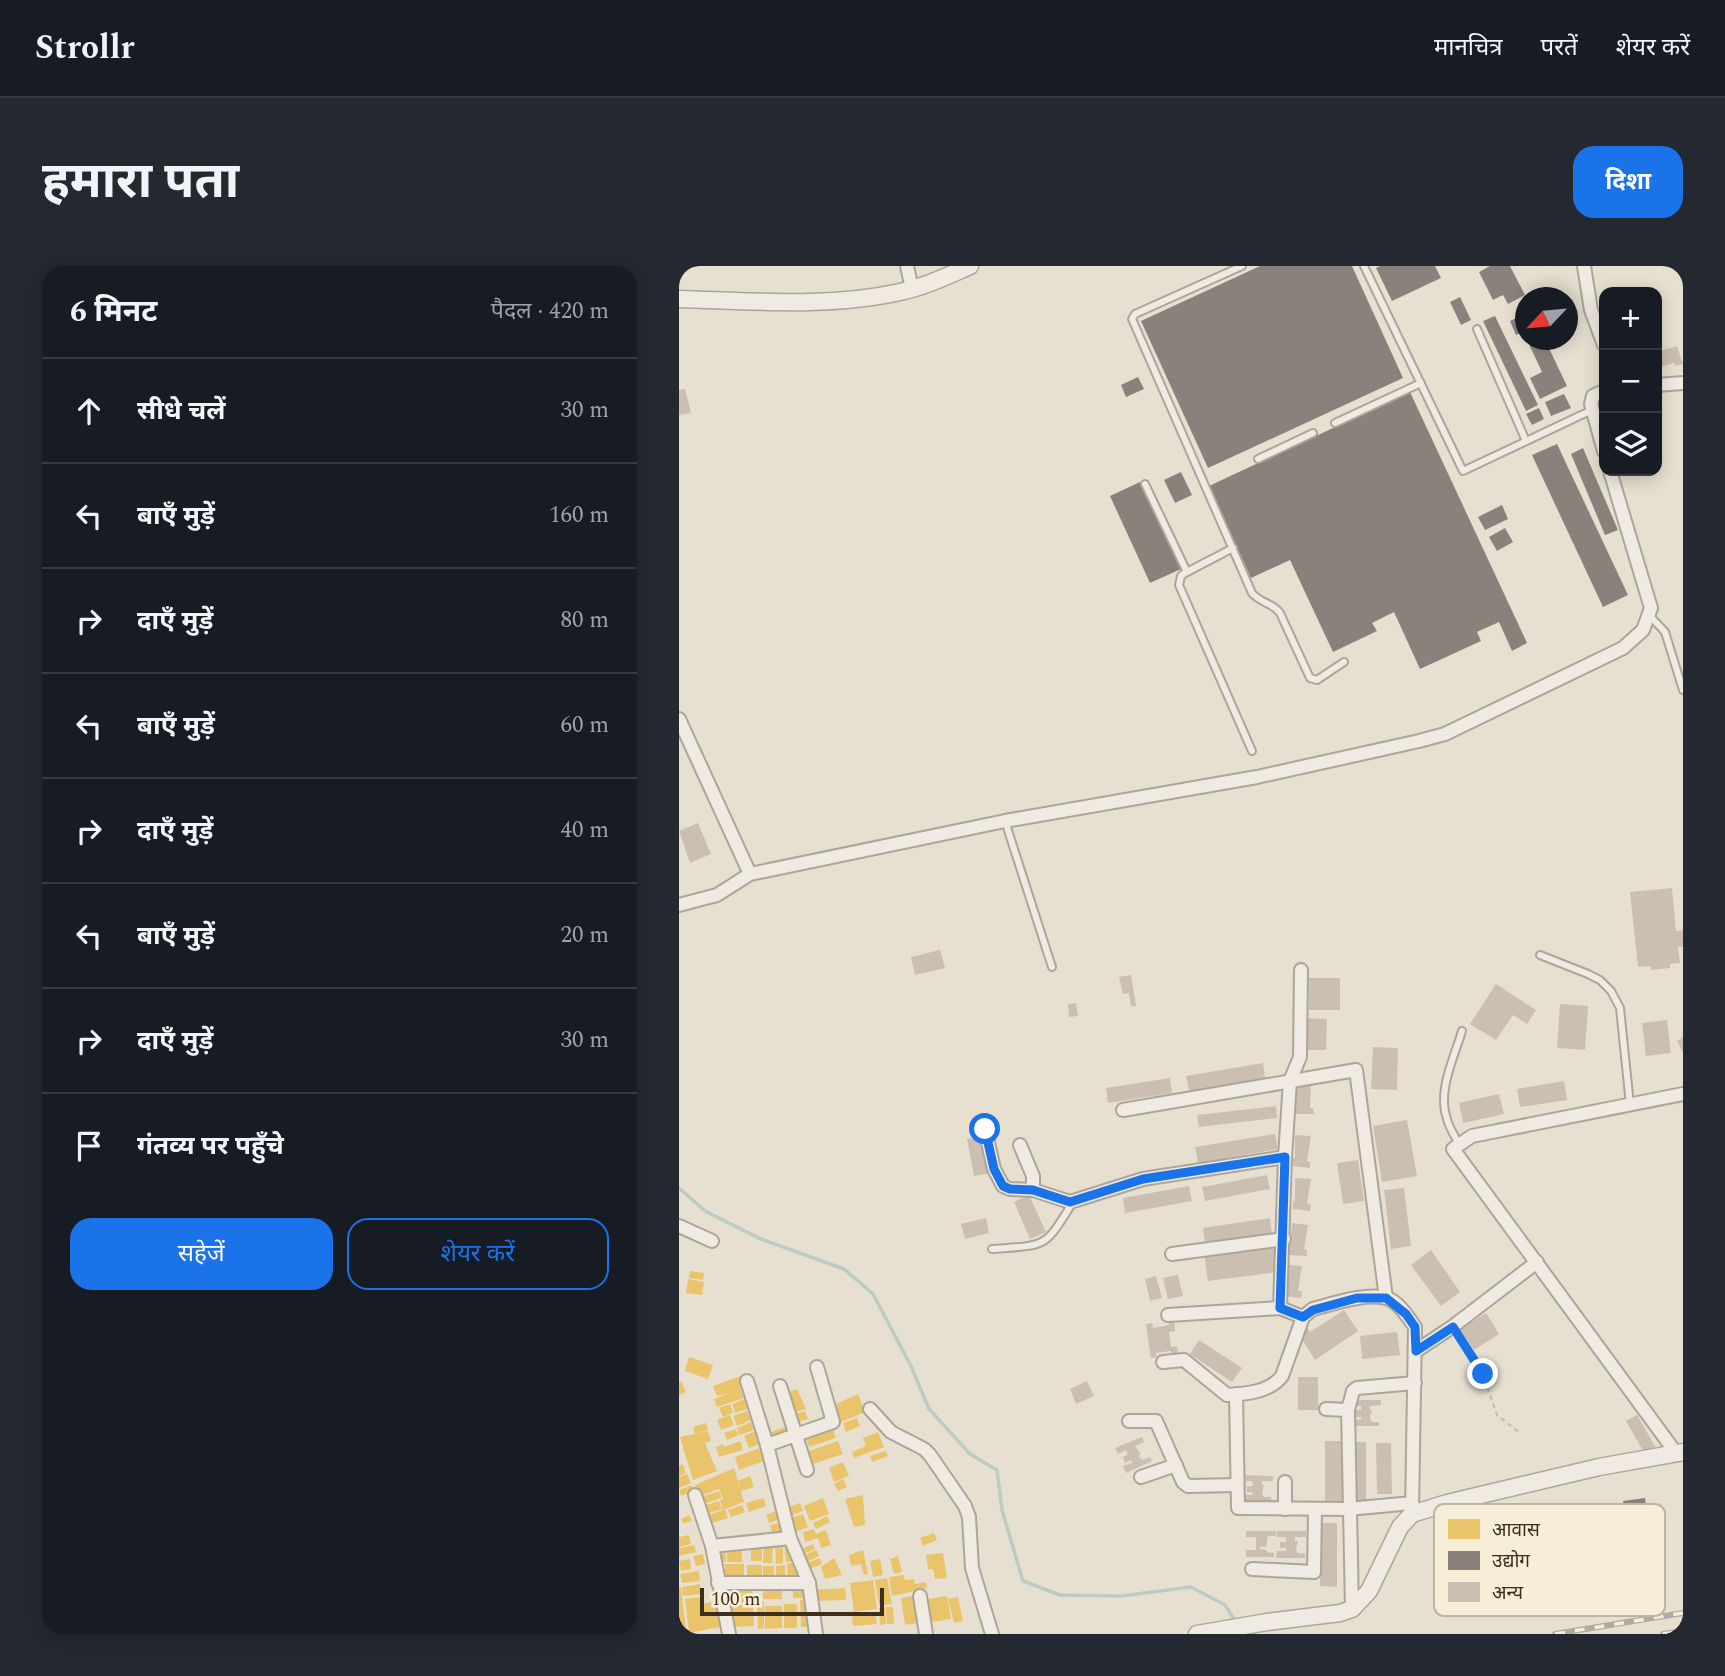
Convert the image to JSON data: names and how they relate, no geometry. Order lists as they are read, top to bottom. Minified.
{"legend":["आवास","उद्योग","अन्य"],"scale_bar":"100 m","north":"bottom left","page":{"header":"Strollr","nav":["मानचित्र","परतें","शेयर करें"],"title":"हमारा पता","buttons":["दिशा",["सहेजें","शेयर करें"]],"heading":["6 मिनट","पैदल · 420 m"],"map_buttons":["+","−"],"list":[["सीधे चलें","30 m"],["बाएँ मुड़ें","160 m"],["दाएँ मुड़ें","80 m"],["बाएँ मुड़ें","60 m"],["दाएँ मुड़ें","40 m"],["बाएँ मुड़ें","20 m"],["दाएँ मुड़ें","30 m"],"गंतव्य पर पहुँचे"],"scale":"100 m"}}
